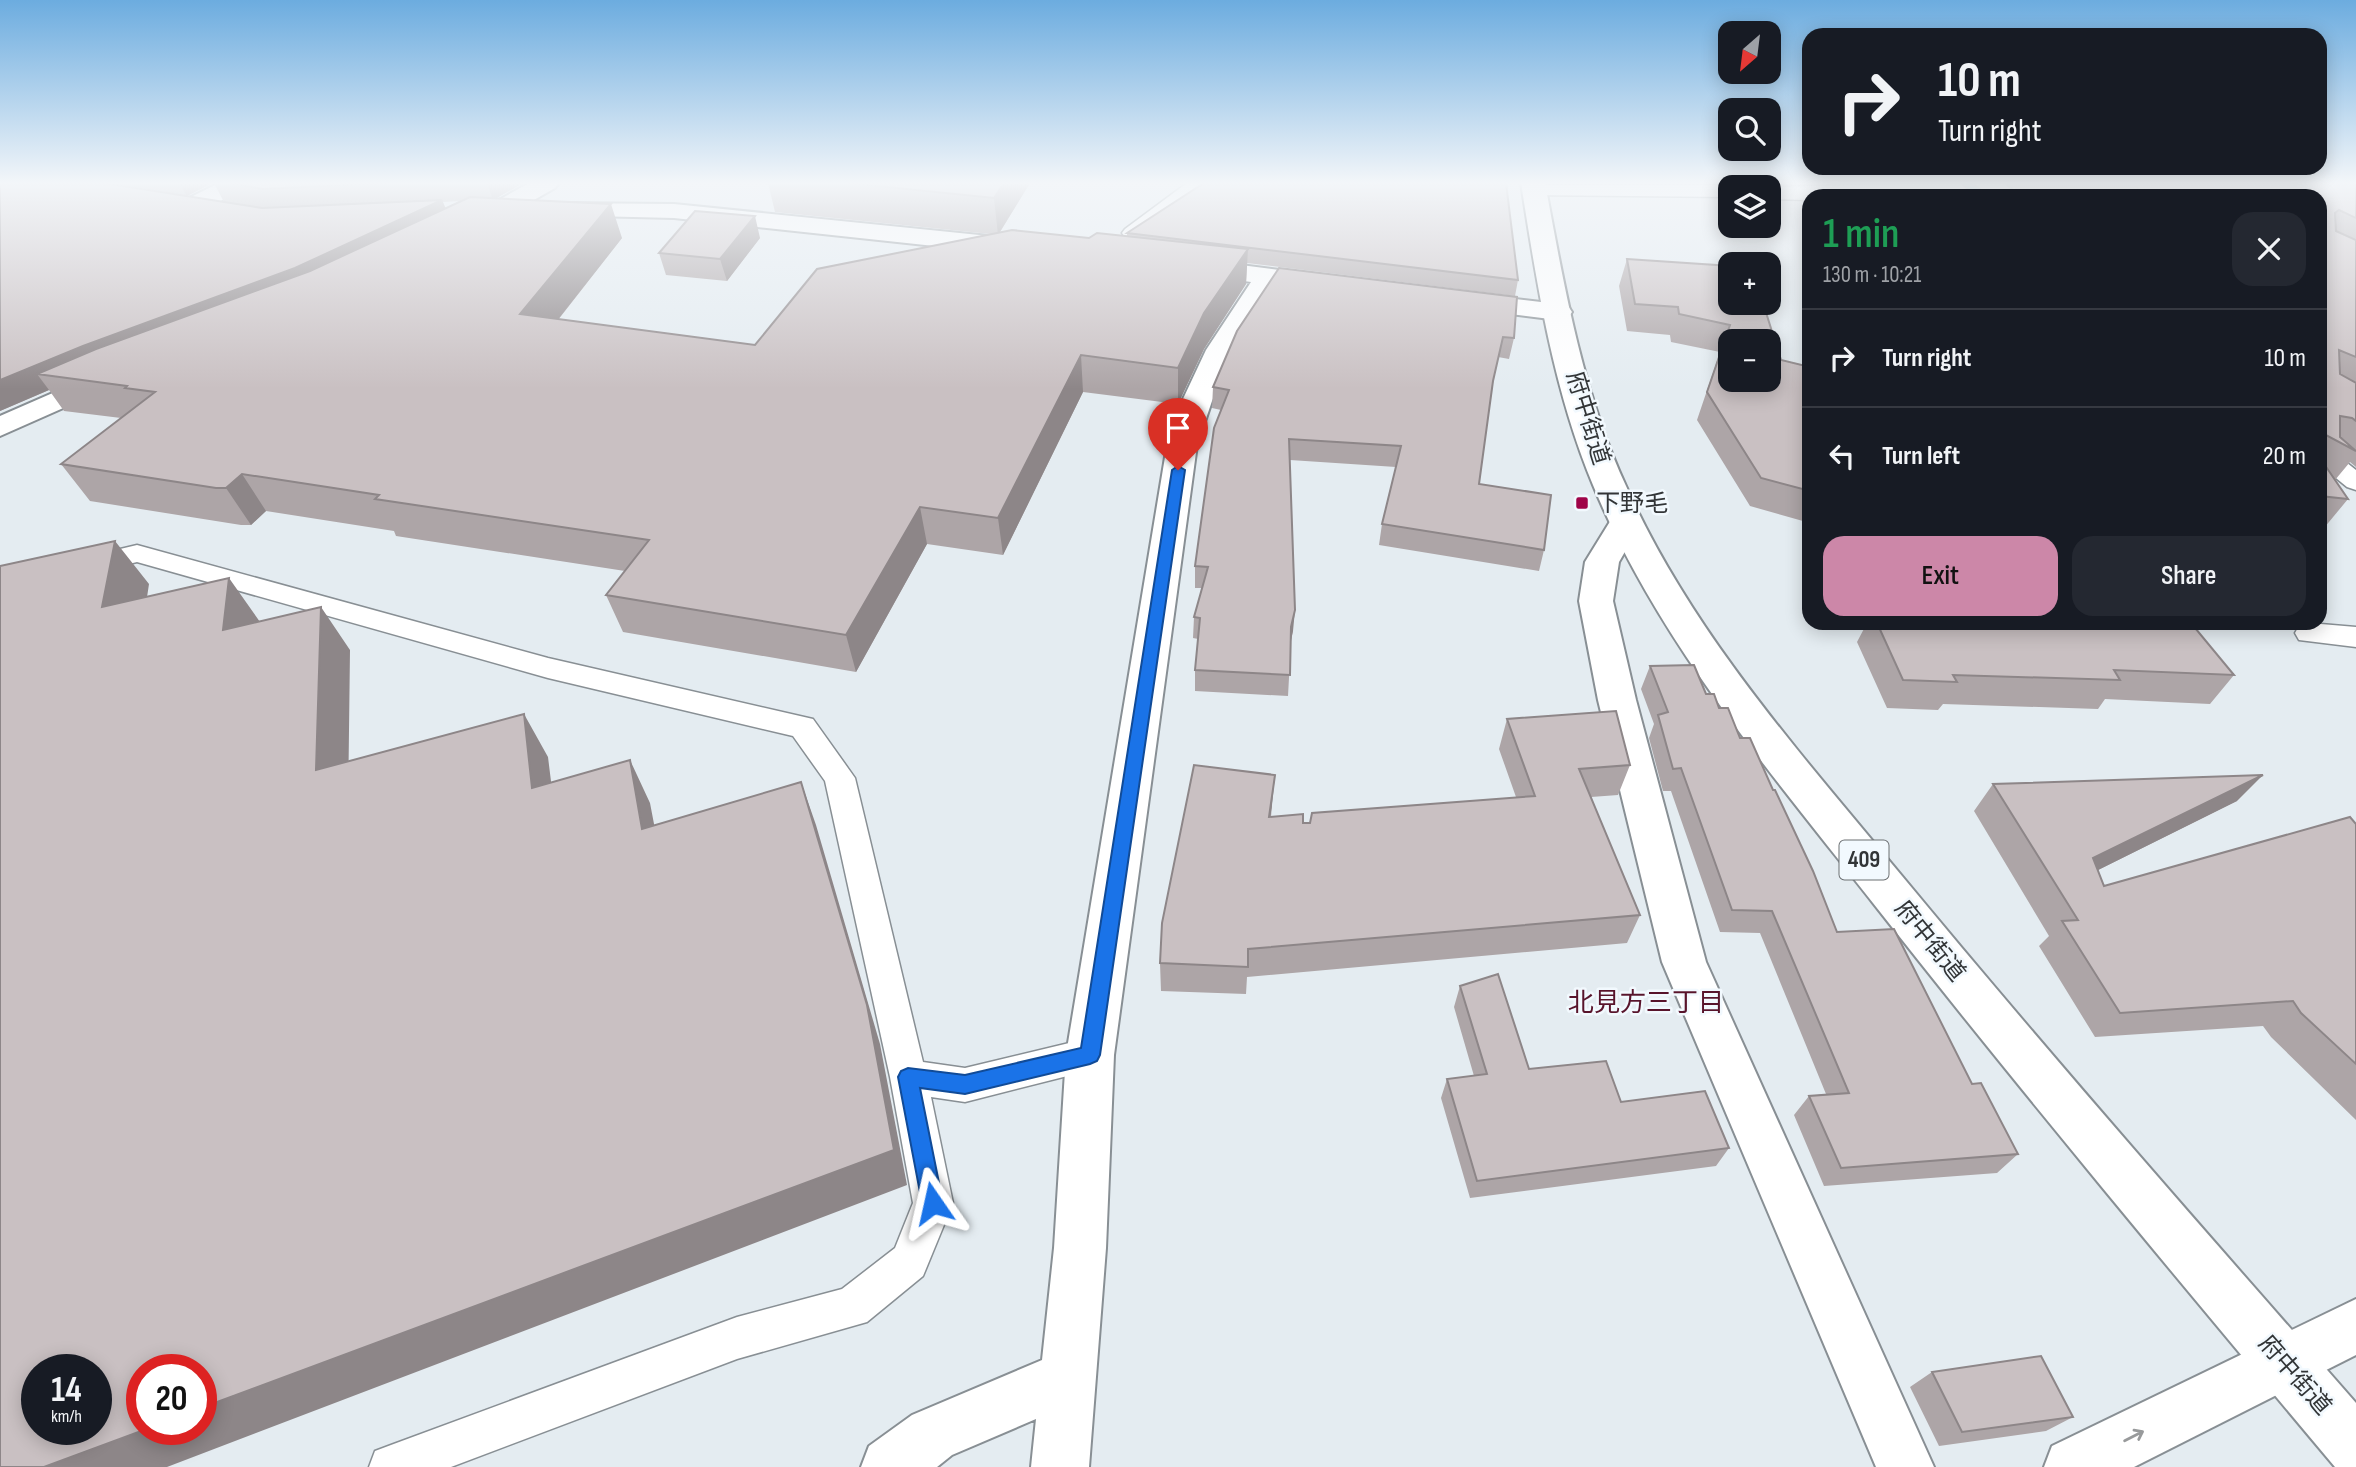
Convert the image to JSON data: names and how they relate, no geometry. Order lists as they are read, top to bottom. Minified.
{"streets":{"main road":["府中街道","409"]},"districts":["北見方三丁目"],"places":{"transit":["下野毛"]},"north":"bottom left","page":{"map_buttons":["+","−"],"turn":["10 m","Turn right"],"heading":["1 min","130 m · 10:21"],"list":[{"name":"Turn right","value":"10 m"},{"name":"Turn left","value":"20 m"}],"buttons":["Exit","Share"],"speed":"14 km/h","limit":"20"}}
